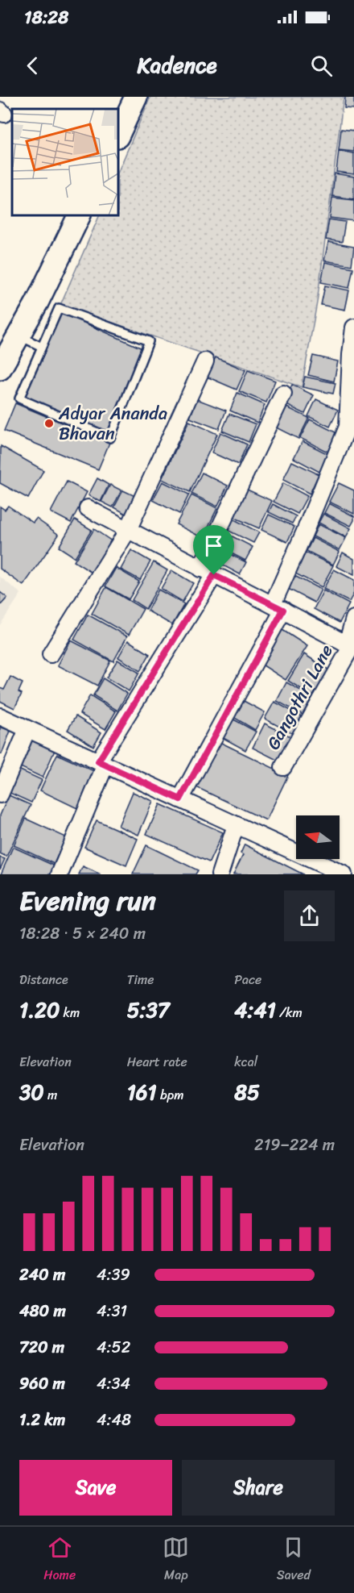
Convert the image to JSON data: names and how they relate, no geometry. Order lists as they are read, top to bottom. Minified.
{"streets":{"street":["Gangothri Lane"]},"places":["Adyar Ananda Bhavan"],"north":"left","page":{"status":"18:28","header":"Kadence","heading":["Evening run","18:28 · 5 × 240 m"],"stats":[["Distance","1.20 km"],["Time","5:37"],["Pace","4:41 /km"],["Elevation","30 m"],["Heart rate","161 bpm"],["kcal","85"]],"chart":["Elevation","219–224 m"],"list":[{"name":"240 m","note":"4:39"},{"name":"480 m","note":"4:31"},{"name":"720 m","note":"4:52"},{"name":"960 m","note":"4:34"},{"name":"1.2 km","note":"4:48"}],"buttons":["Save","Share"],"tabs":["Home","Map","Saved"]}}
